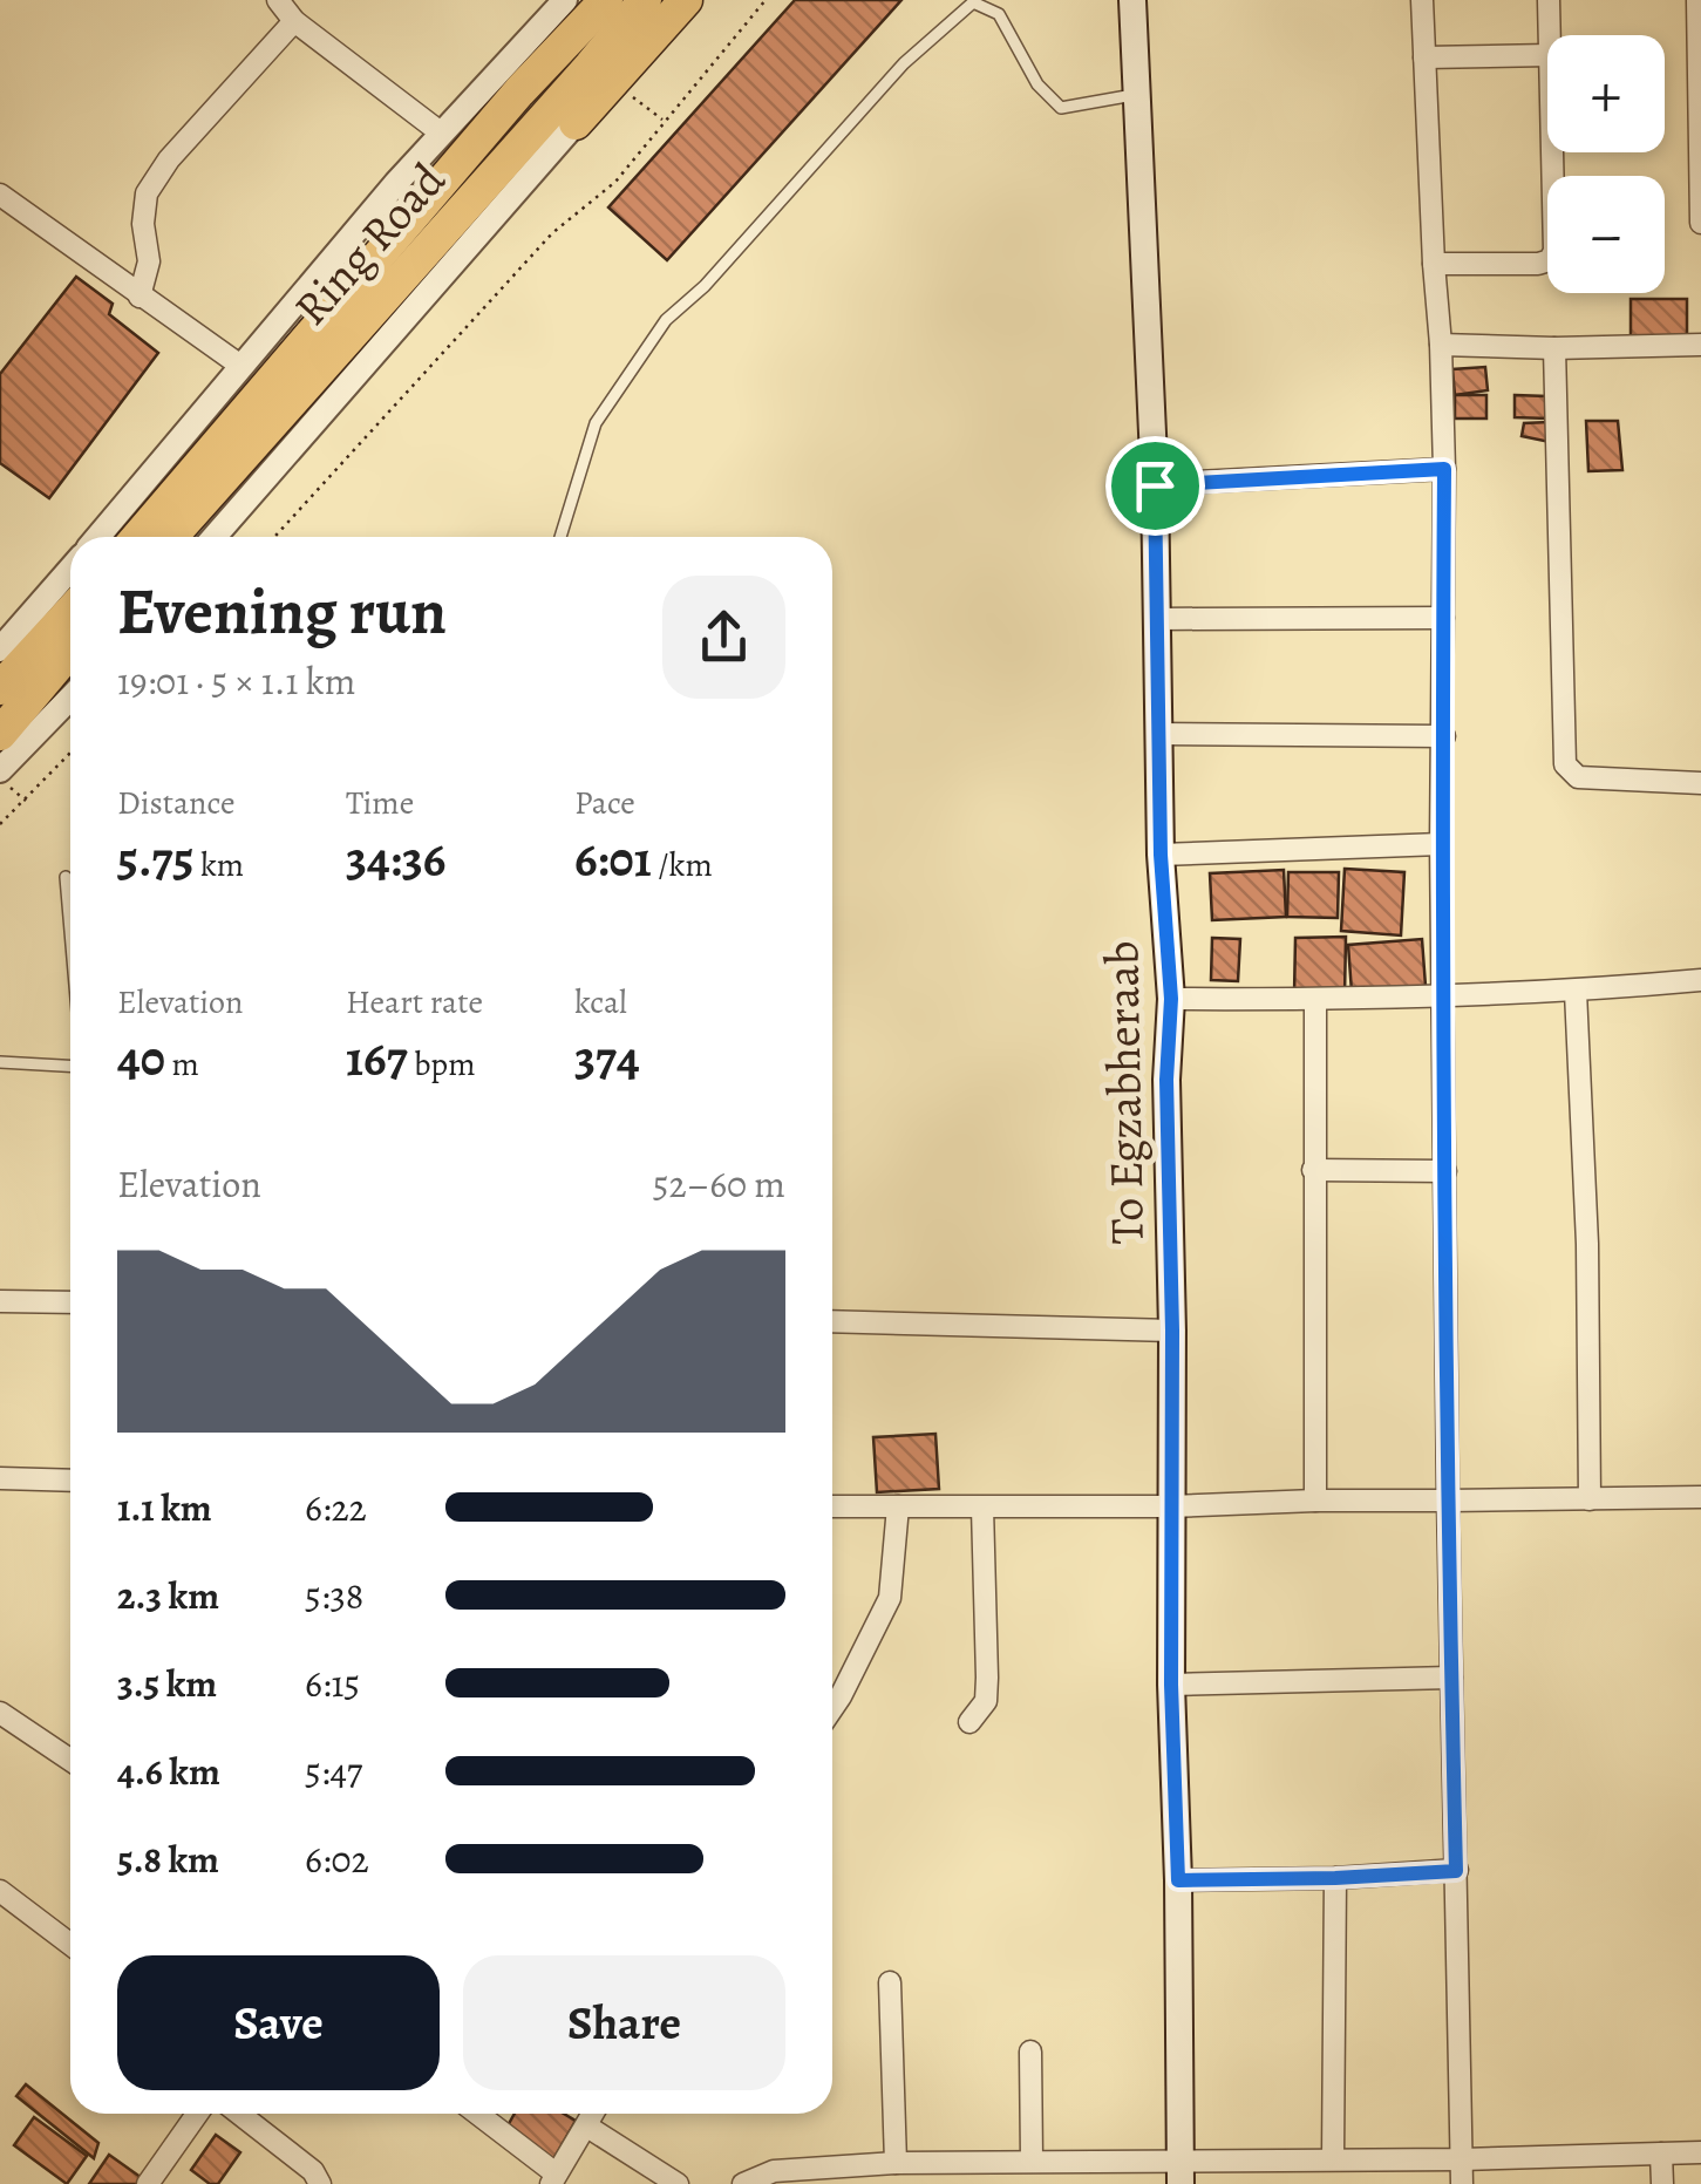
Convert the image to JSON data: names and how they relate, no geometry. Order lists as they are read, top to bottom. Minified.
{"streets":{"highway":["Ring Road"],"main road":["To Egzabheraab"]},"page":{"map_buttons":["+","−"],"heading":["Evening run","19:01 · 5 × 1.1 km"],"stats":[["Distance","5.75 km"],["Time","34:36"],["Pace","6:01 /km"],["Elevation","40 m"],["Heart rate","167 bpm"],["kcal","374"]],"chart":["Elevation","52–60 m"],"list":[{"name":"1.1 km","note":"6:22"},{"name":"2.3 km","note":"5:38"},{"name":"3.5 km","note":"6:15"},{"name":"4.6 km","note":"5:47"},{"name":"5.8 km","note":"6:02"}],"buttons":["Save","Share"]}}
